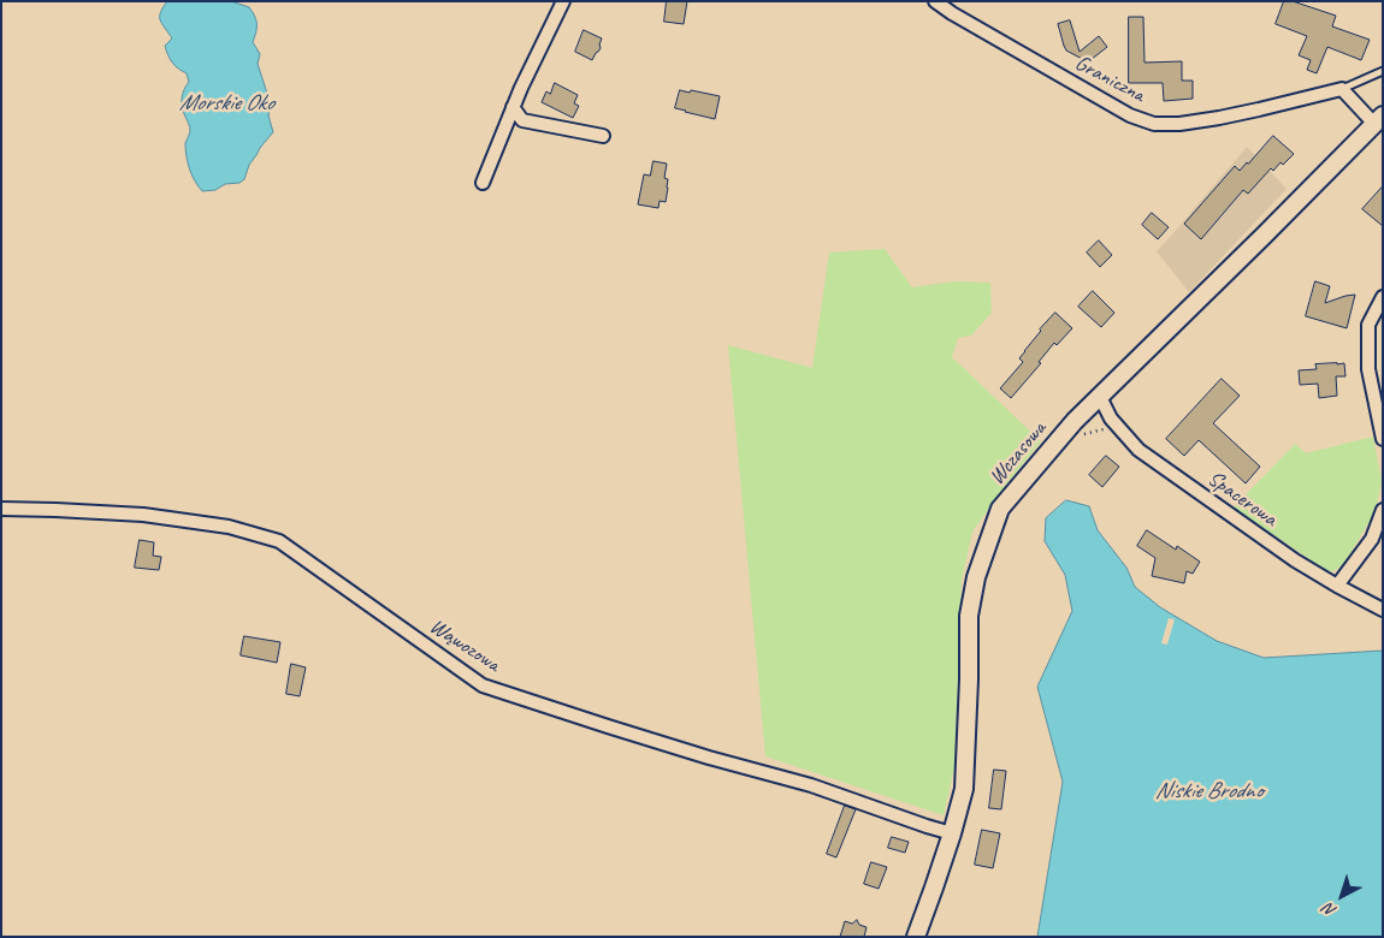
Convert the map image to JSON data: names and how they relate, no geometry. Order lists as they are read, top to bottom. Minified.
{"streets":{"street":["Graniczna","Wczasowa","Spacerowa","Wąwozowa"]},"crossings":[["Wczasowa","Spacerowa"],["Wczasowa","Wąwozowa"]],"water":["Morskie Oko","Niskie Brodno"],"north":"bottom left"}
